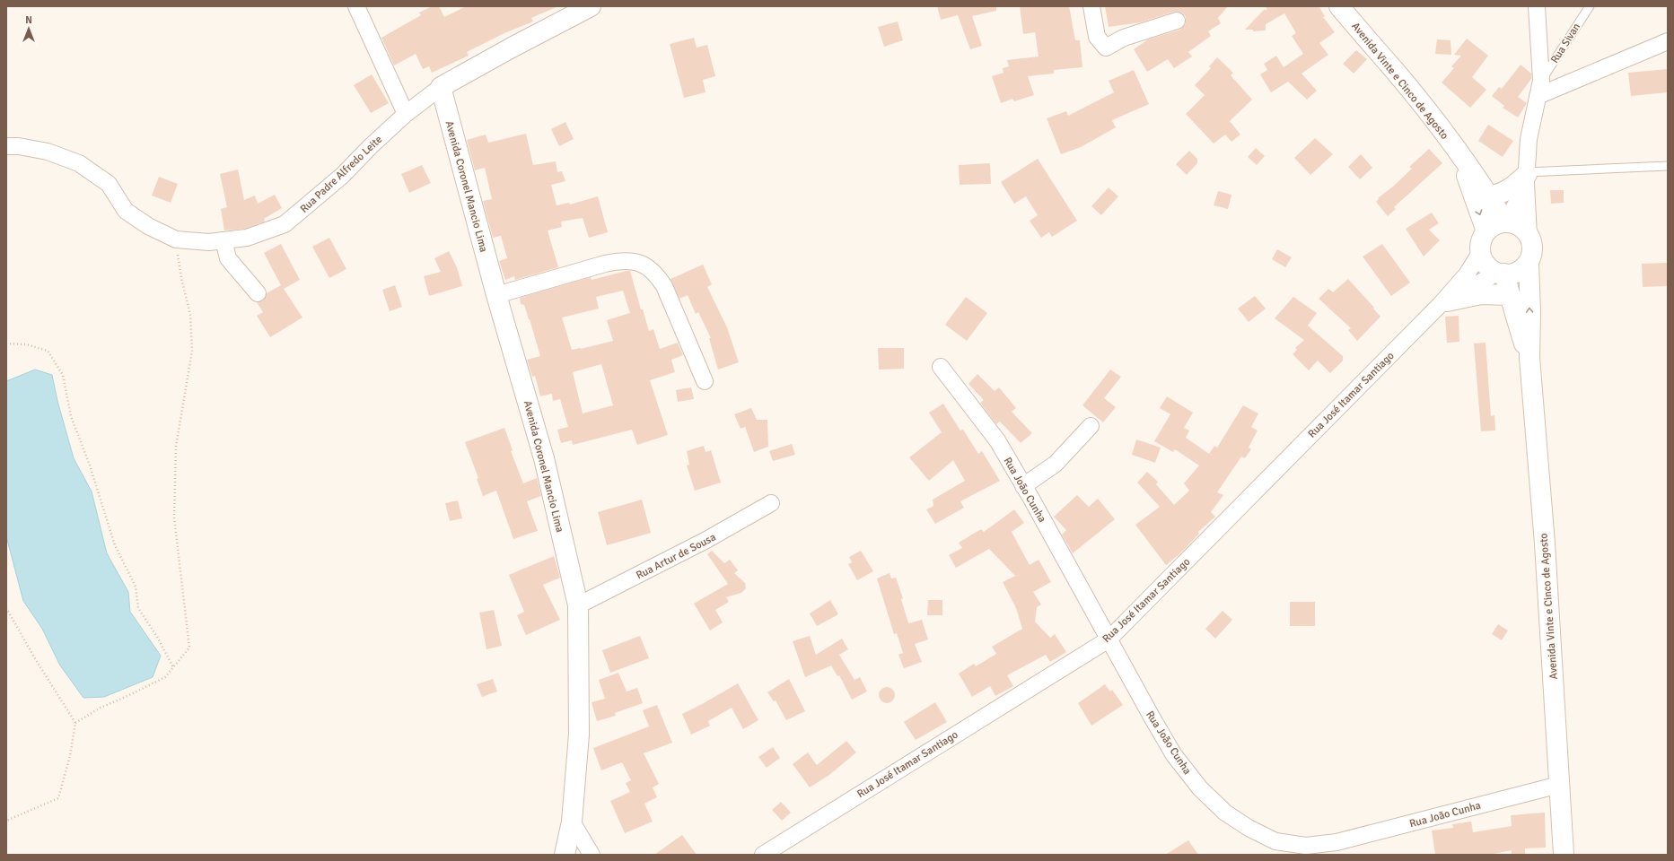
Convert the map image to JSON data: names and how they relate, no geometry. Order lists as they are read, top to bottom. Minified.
{"streets":{"main road":["Avenida Vinte e Cinco de Agosto","Rua Padre Alfredo Leite","Avenida Coronel Mancio Lima"],"street":["Rua José Itamar Santiago","Rua João Cunha","Rua Artur de Sousa"],"lane":["Rua Sivan"]},"crossings":[["Avenida Vinte e Cinco de Agosto","Rua José Itamar Santiago"],["Avenida Vinte e Cinco de Agosto","Rua João Cunha"],["Rua Padre Alfredo Leite","Avenida Coronel Mancio Lima"],["Avenida Coronel Mancio Lima","Rua Artur de Sousa"],["Rua José Itamar Santiago","Rua João Cunha"]],"north":"top"}
